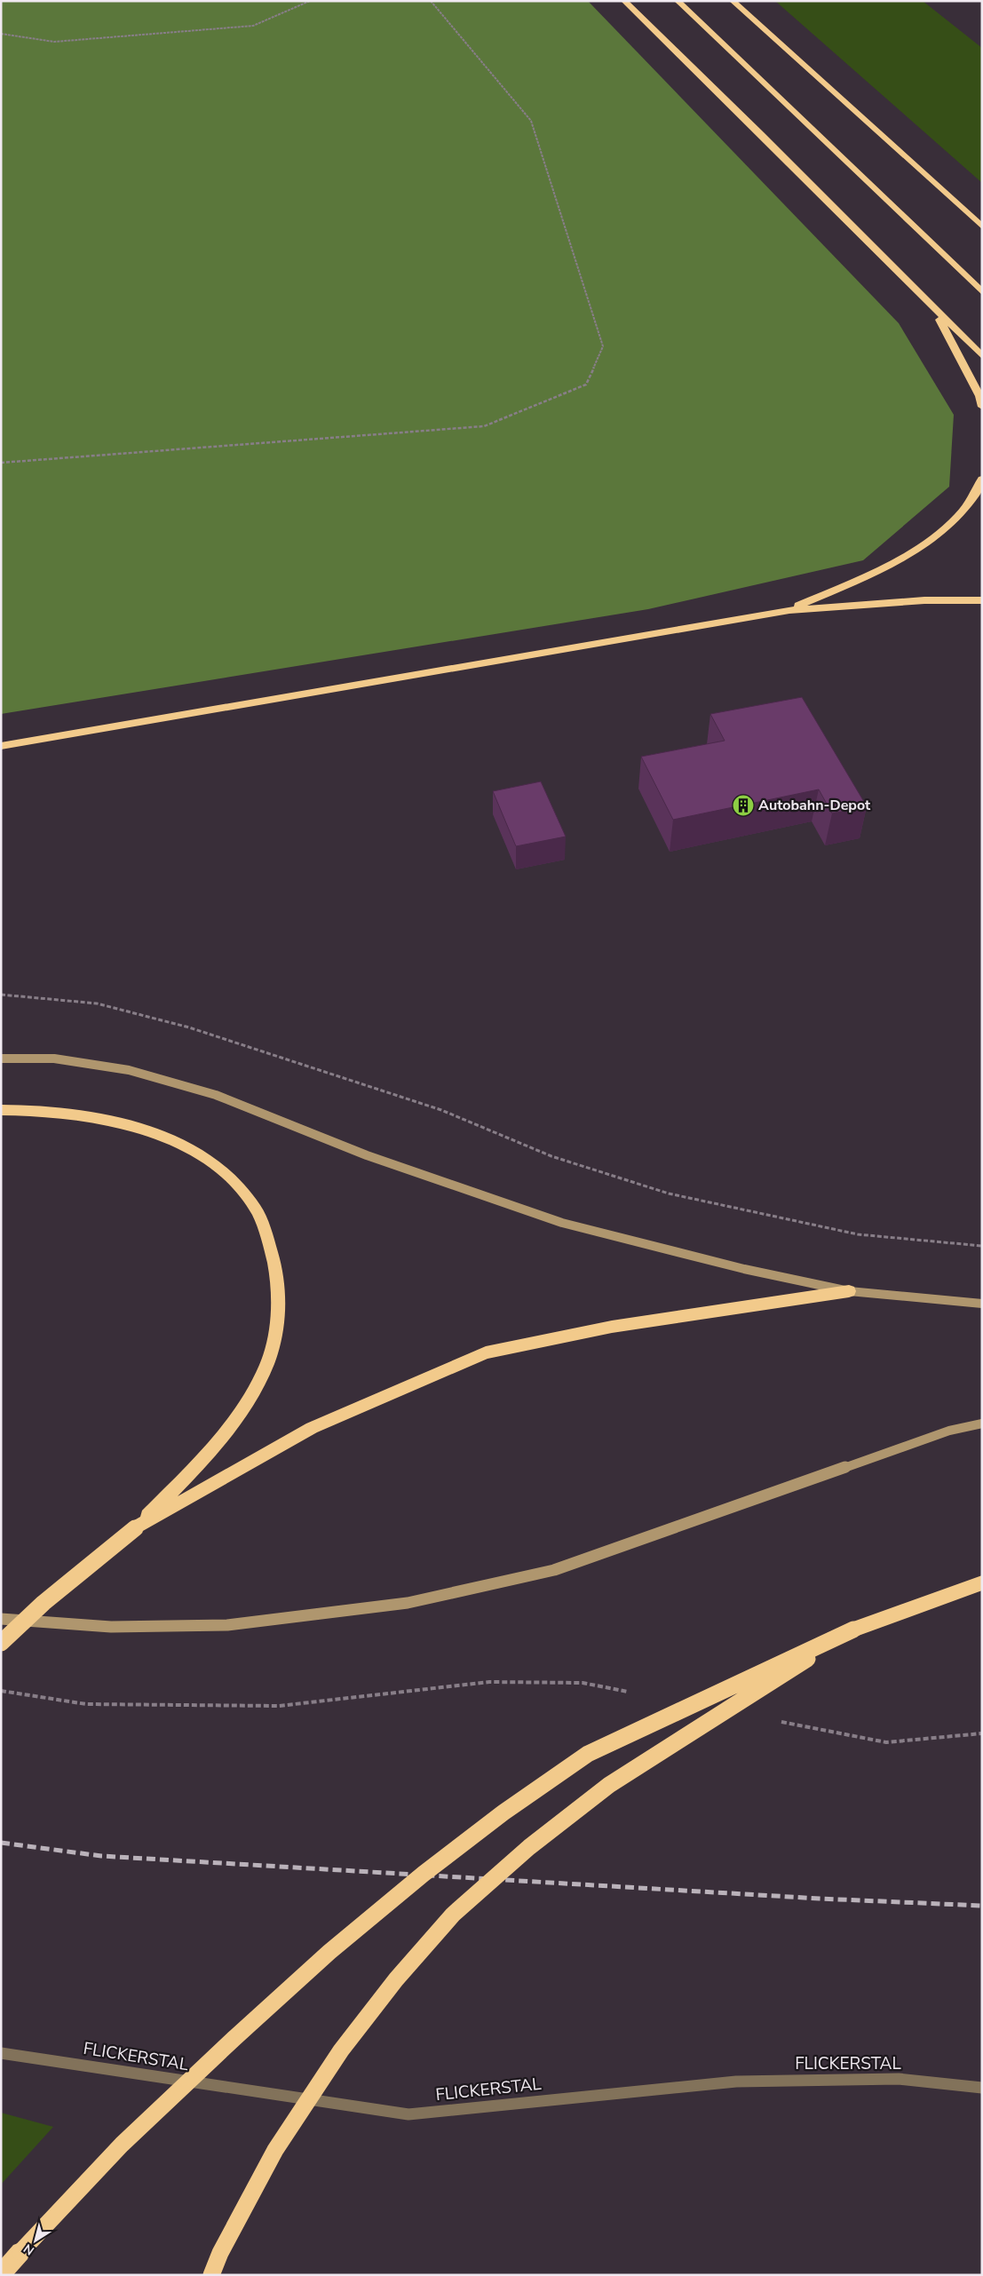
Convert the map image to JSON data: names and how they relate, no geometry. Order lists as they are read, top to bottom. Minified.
{"streets":{"lane":["FLICKERSTAL"]},"places":{"building":["Autobahn-Depot"]},"north":"bottom left"}
